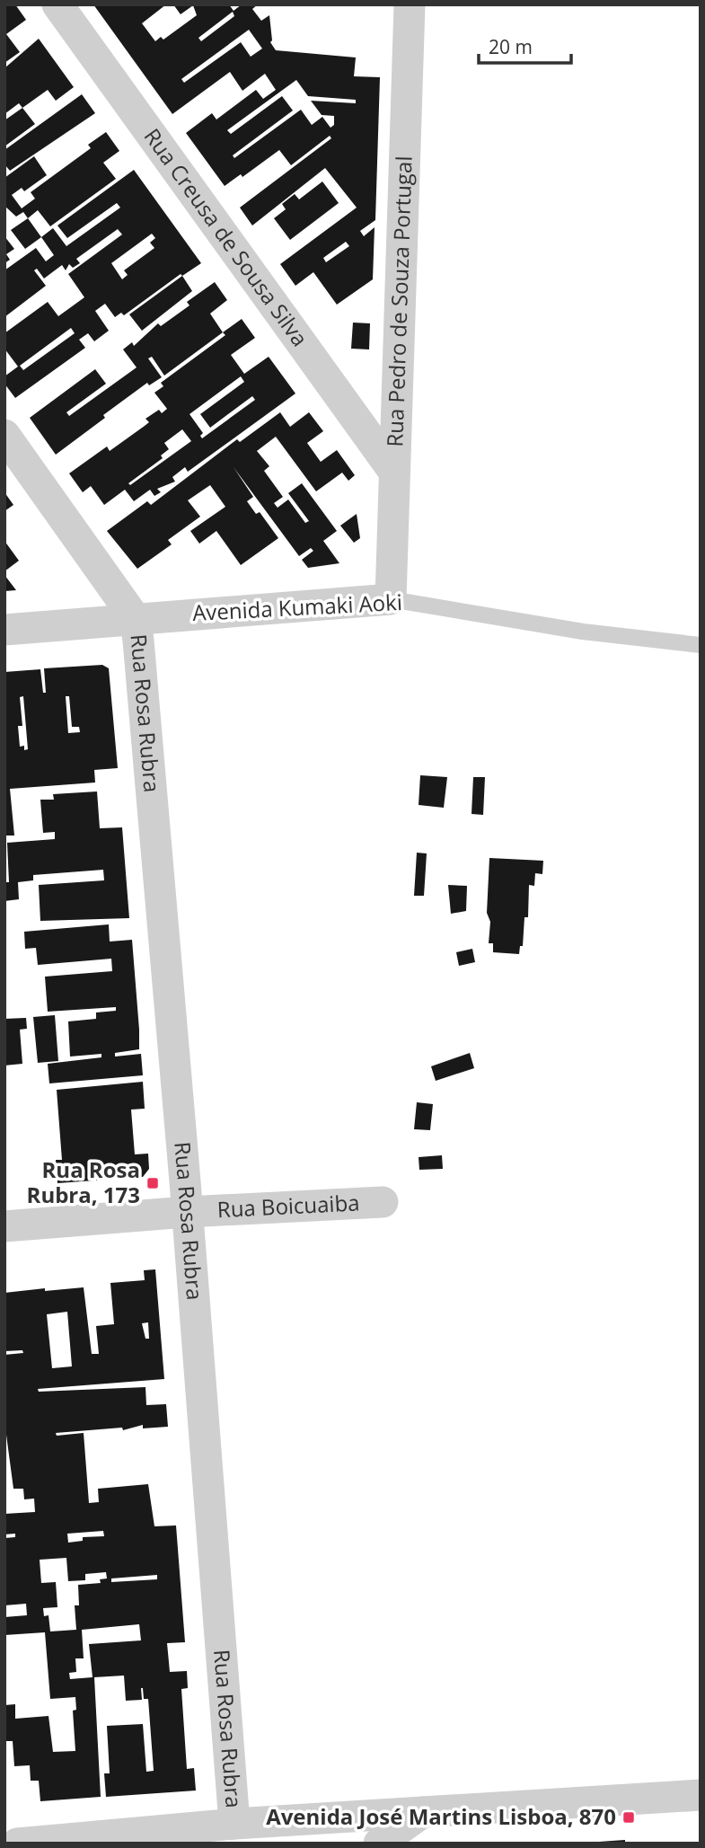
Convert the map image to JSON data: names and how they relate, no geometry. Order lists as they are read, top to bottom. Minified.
{"streets":{"street":["Rua Creusa de Sousa Silva","Rua Pedro de Souza Portugal","Avenida Kumaki Aoki","Rua Rosa Rubra","Rua Boicuaiba"]},"crossings":[["Rua Creusa de Sousa Silva","Rua Pedro de Souza Portugal"],["Rua Pedro de Souza Portugal","Avenida Kumaki Aoki"],["Avenida Kumaki Aoki","Rua Rosa Rubra"],["Rua Rosa Rubra","Rua Boicuaiba"]],"places":{"transit":["Rua Rosa Rubra, 173","Avenida José Martins Lisboa, 870"]},"scale_bar":"20 m"}
